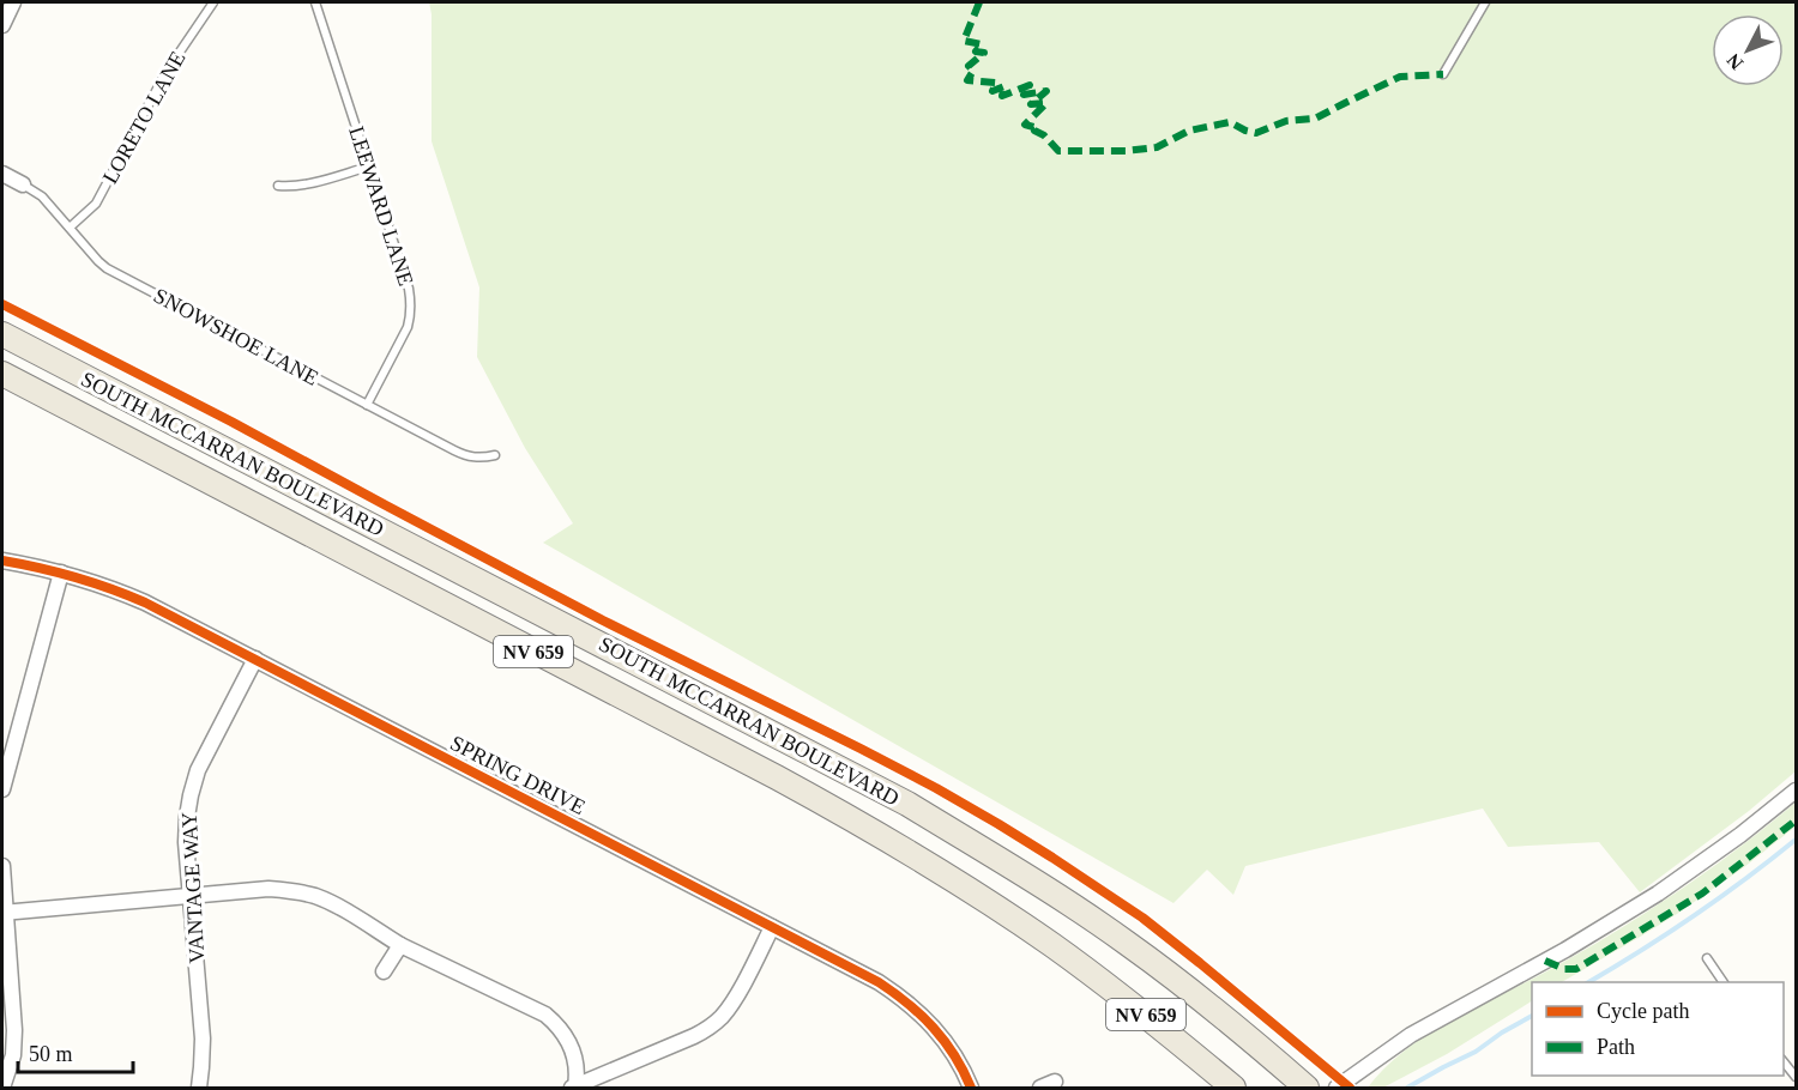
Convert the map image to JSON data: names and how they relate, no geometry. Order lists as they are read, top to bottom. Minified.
{"streets":{"main road":["SOUTH MCCARRAN BOULEVARD","NV 659"],"street":["SNOWSHOE LANE","SPRING DRIVE","VANTAGE WAY"],"lane":["LORETO LANE","LEEWARD LANE"]},"crossings":[["LORETO LANE","SNOWSHOE LANE"],["LEEWARD LANE","SNOWSHOE LANE"],["SPRING DRIVE","VANTAGE WAY"]],"legend":["Cycle path","Path"],"scale_bar":"50 m","north":"bottom left"}
